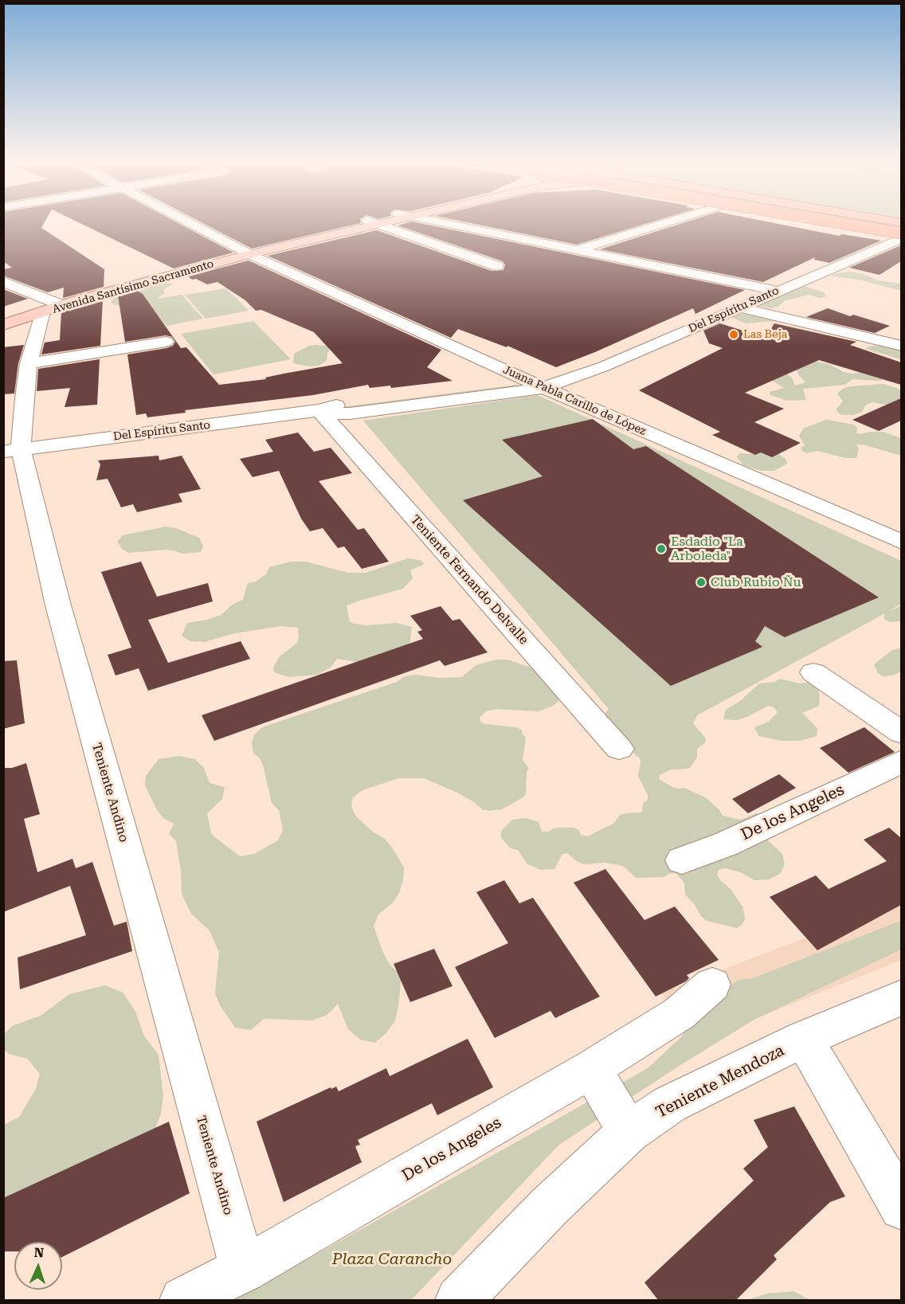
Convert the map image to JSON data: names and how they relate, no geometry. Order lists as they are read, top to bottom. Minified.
{"streets":{"main road":["Avenida Santísimo Sacramento"],"street":["Del Espíritu Santo","Juana Pabla Carillo de López","Teniente Fernando Delvalle","Teniente Andino","De los Angeles","Teniente Mendoza"]},"crossings":[["Avenida Santísimo Sacramento","Juana Pabla Carillo de López"],["Avenida Santísimo Sacramento","Teniente Andino"],["Del Espíritu Santo","Juana Pabla Carillo de López"],["Del Espíritu Santo","Teniente Fernando Delvalle"],["Del Espíritu Santo","Teniente Andino"],["Teniente Andino","De los Angeles"]],"parks":["Plaza Carancho"],"places":["Las Beja","Esdadio \"La Arboleda\"","Club Rubio Ñu"],"north":"top"}
